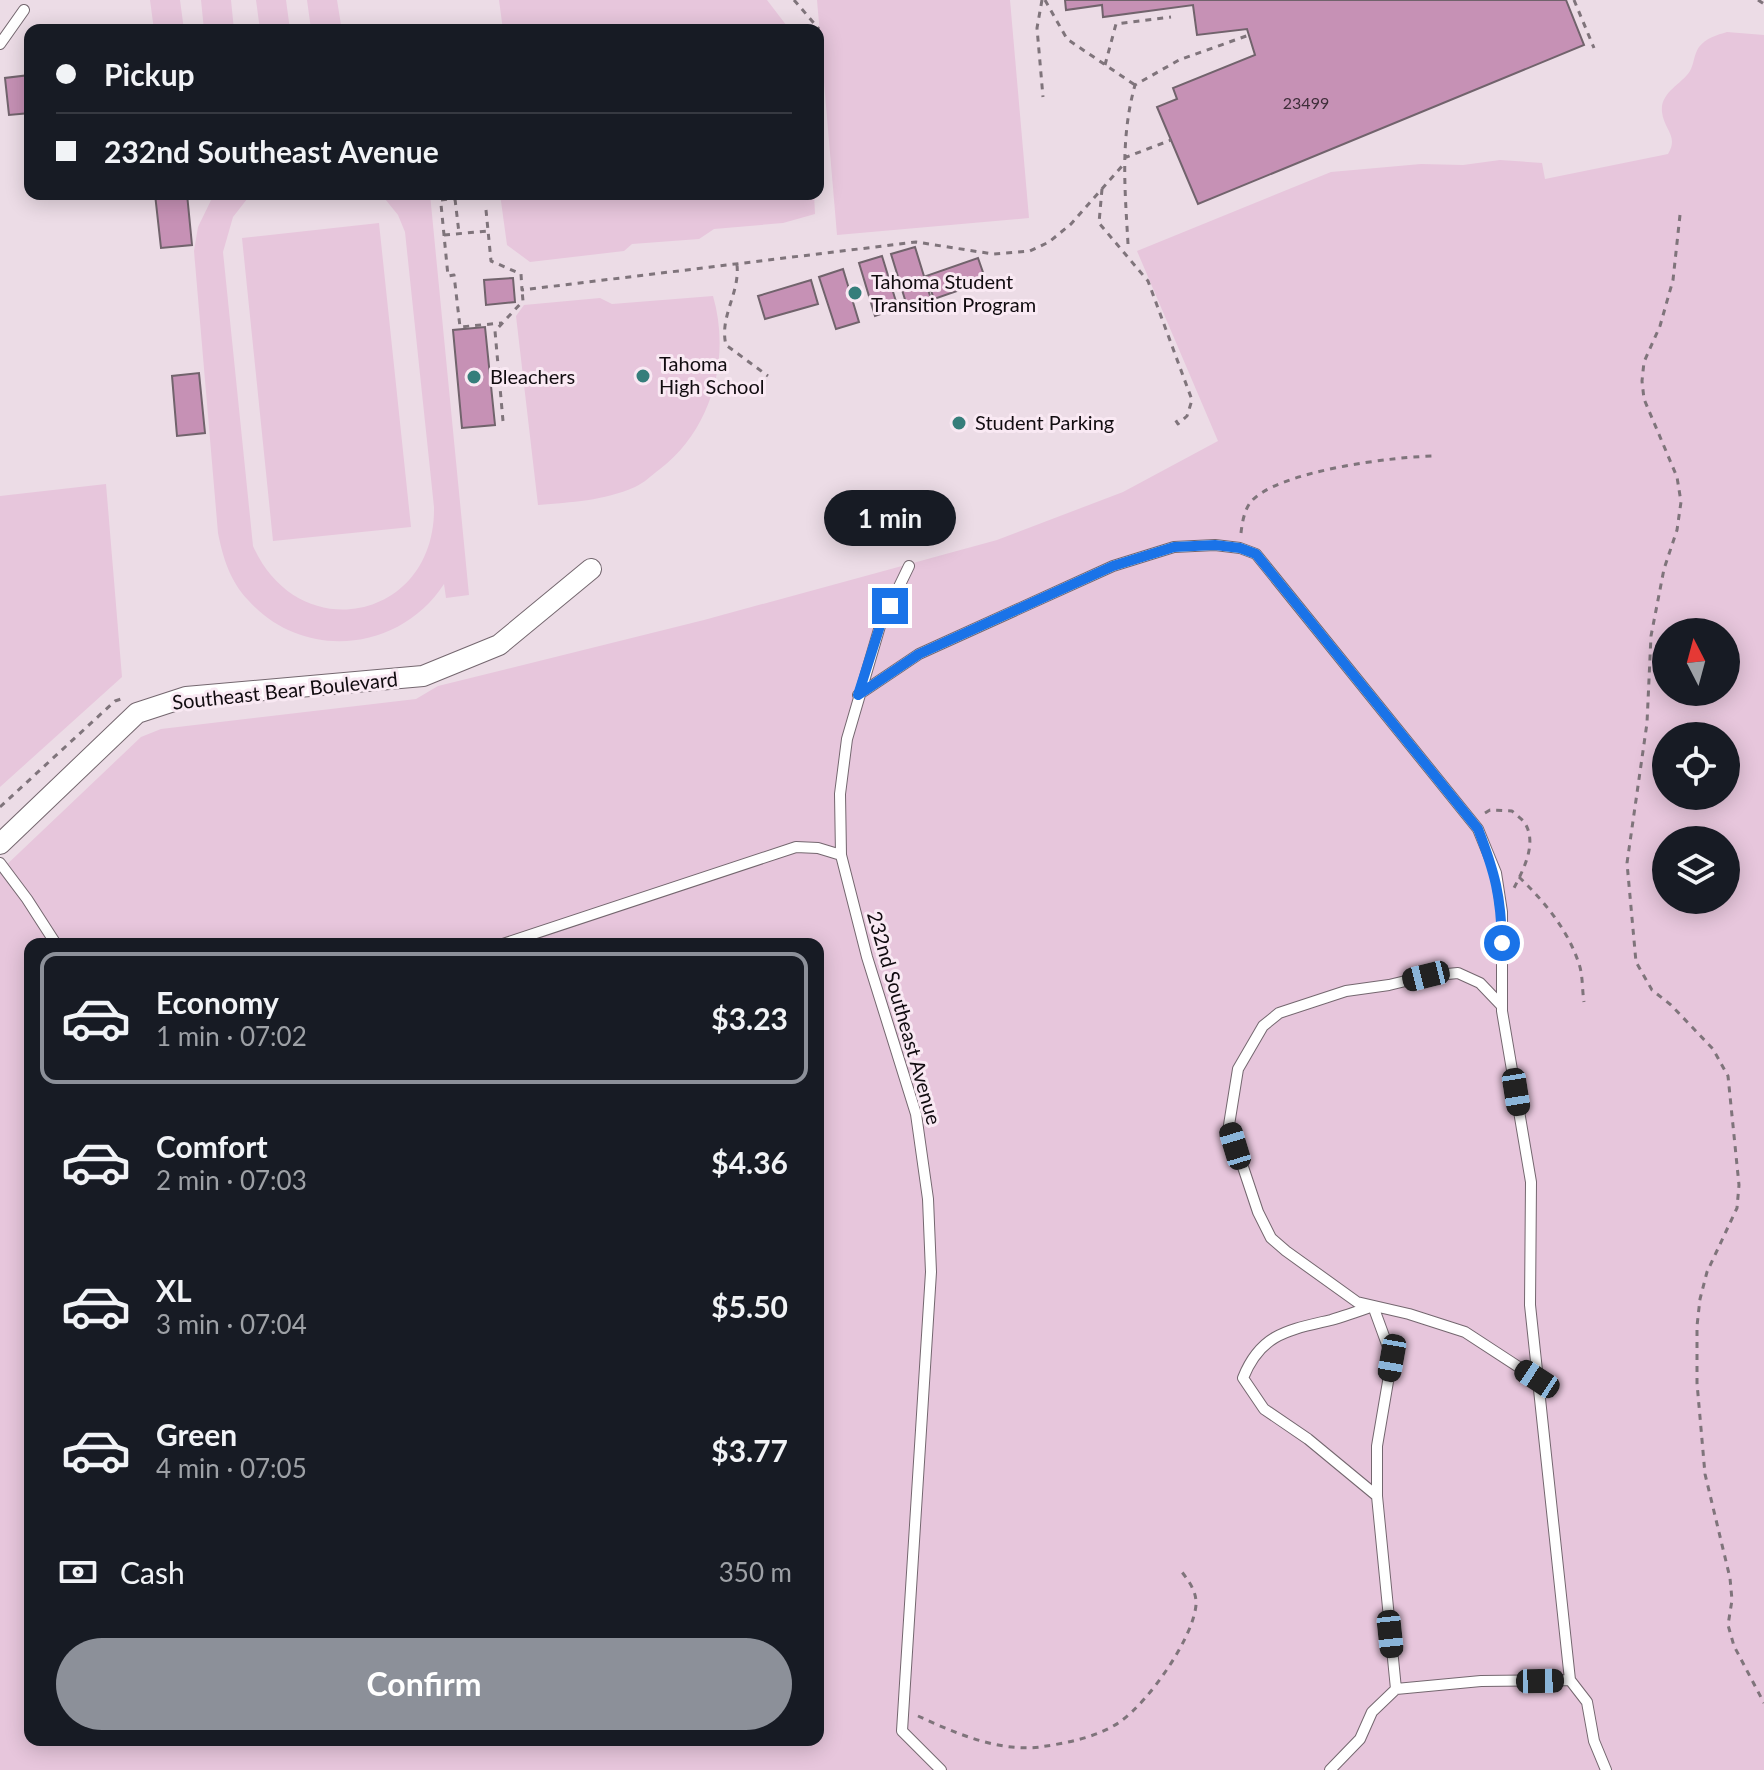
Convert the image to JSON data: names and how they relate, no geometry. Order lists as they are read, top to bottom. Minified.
{"streets":{"street":["Southeast Bear Boulevard"],"lane":["232nd Southeast Avenue"]},"places":["Tahoma Student Transition Program","Tahoma High School","Bleachers","Student Parking"],"house_numbers":["23499"],"north":"top","page":{"banner":["Pickup","232nd Southeast Avenue"],"bubble":"1 min","list":[{"name":"Economy","note":"1 min · 07:02","value":"$3.23"},{"name":"Comfort","note":"2 min · 07:03","value":"$4.36"},{"name":"XL","note":"3 min · 07:04","value":"$5.50"},{"name":"Green","note":"4 min · 07:05","value":"$3.77"}],"pay":["Cash","350 m"],"buttons":"Confirm"}}
